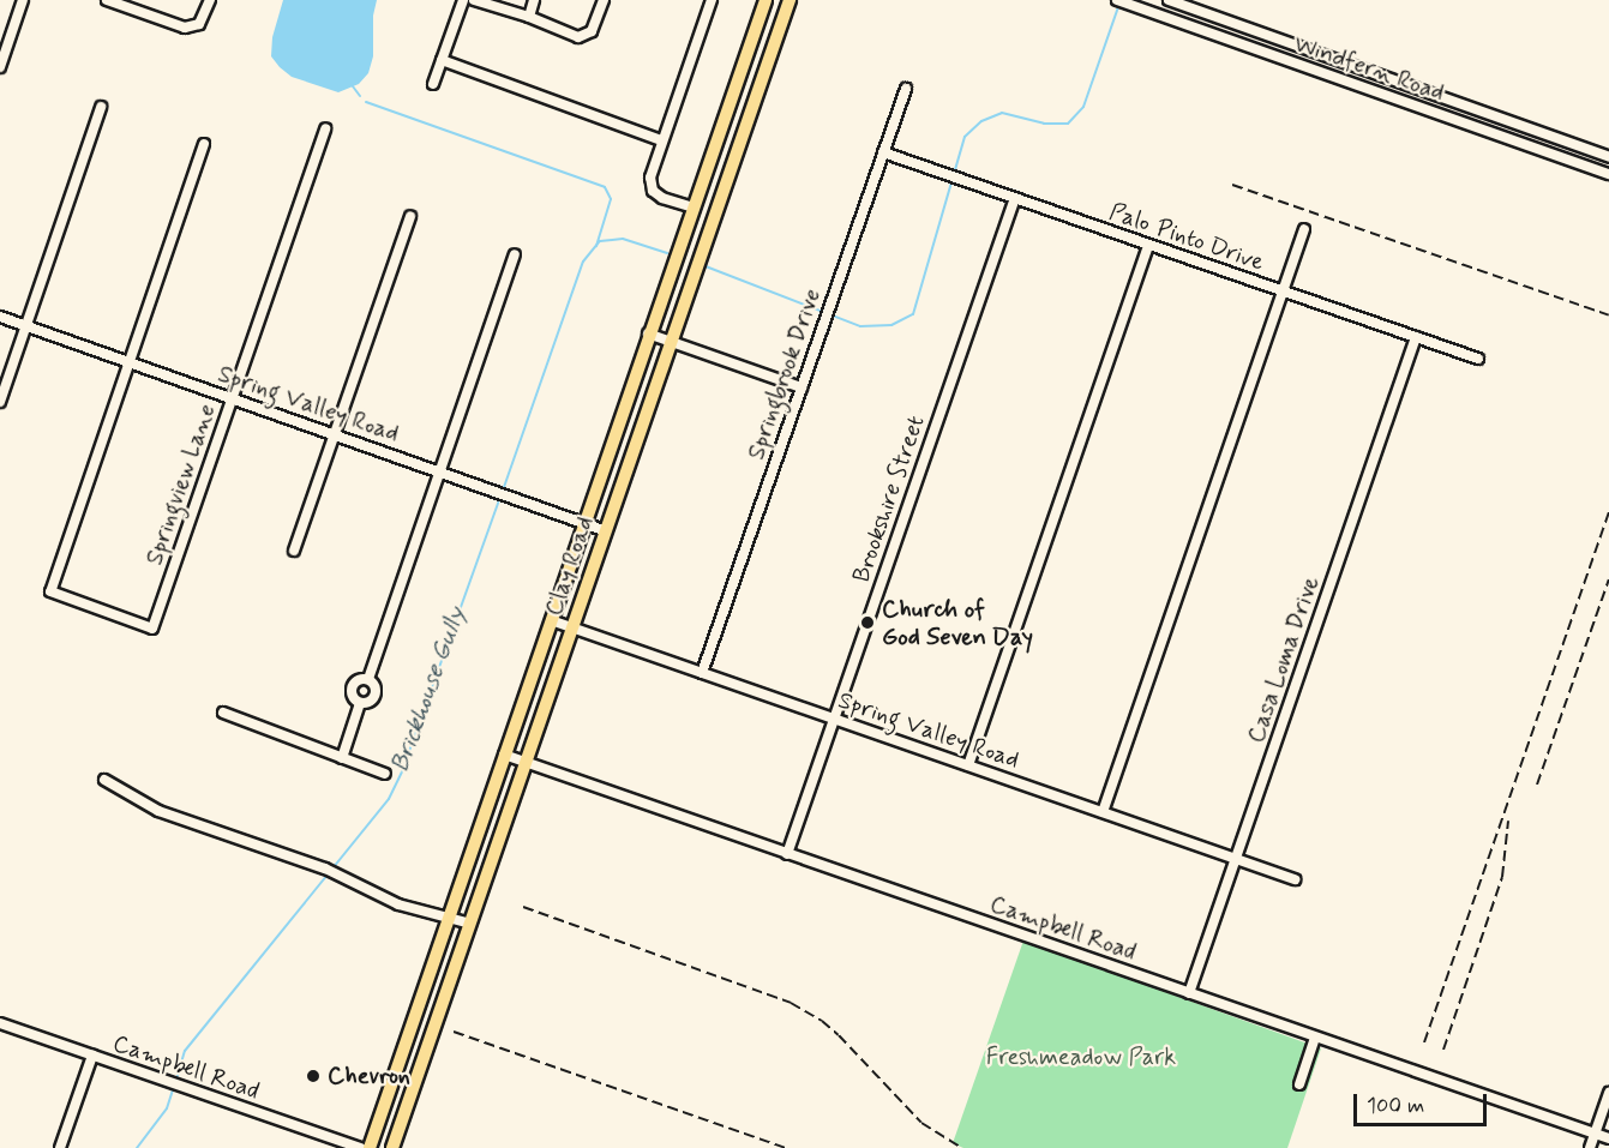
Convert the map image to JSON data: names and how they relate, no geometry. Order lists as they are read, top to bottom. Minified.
{"streets":{"main road":["Clay Road"],"street":["Windfern Road","Palo Pinto Drive","Springbrook Drive","Spring Valley Road","Springview Lane","Brookshire Street","Casa Loma Drive","Campbell Road"]},"crossings":[["Palo Pinto Drive","Springbrook Drive"],["Palo Pinto Drive","Brookshire Street"],["Palo Pinto Drive","Casa Loma Drive"],["Springbrook Drive","Spring Valley Road"],["Spring Valley Road","Springview Lane"],["Spring Valley Road","Brookshire Street"],["Spring Valley Road","Clay Road"],["Spring Valley Road","Casa Loma Drive"],["Brookshire Street","Campbell Road"],["Clay Road","Campbell Road"],["Casa Loma Drive","Campbell Road"]],"water":["Brickhouse Gully"],"parks":["Freshmeadow Park"],"places":["Church of God Seven Day","Chevron"],"scale_bar":"100 m"}
